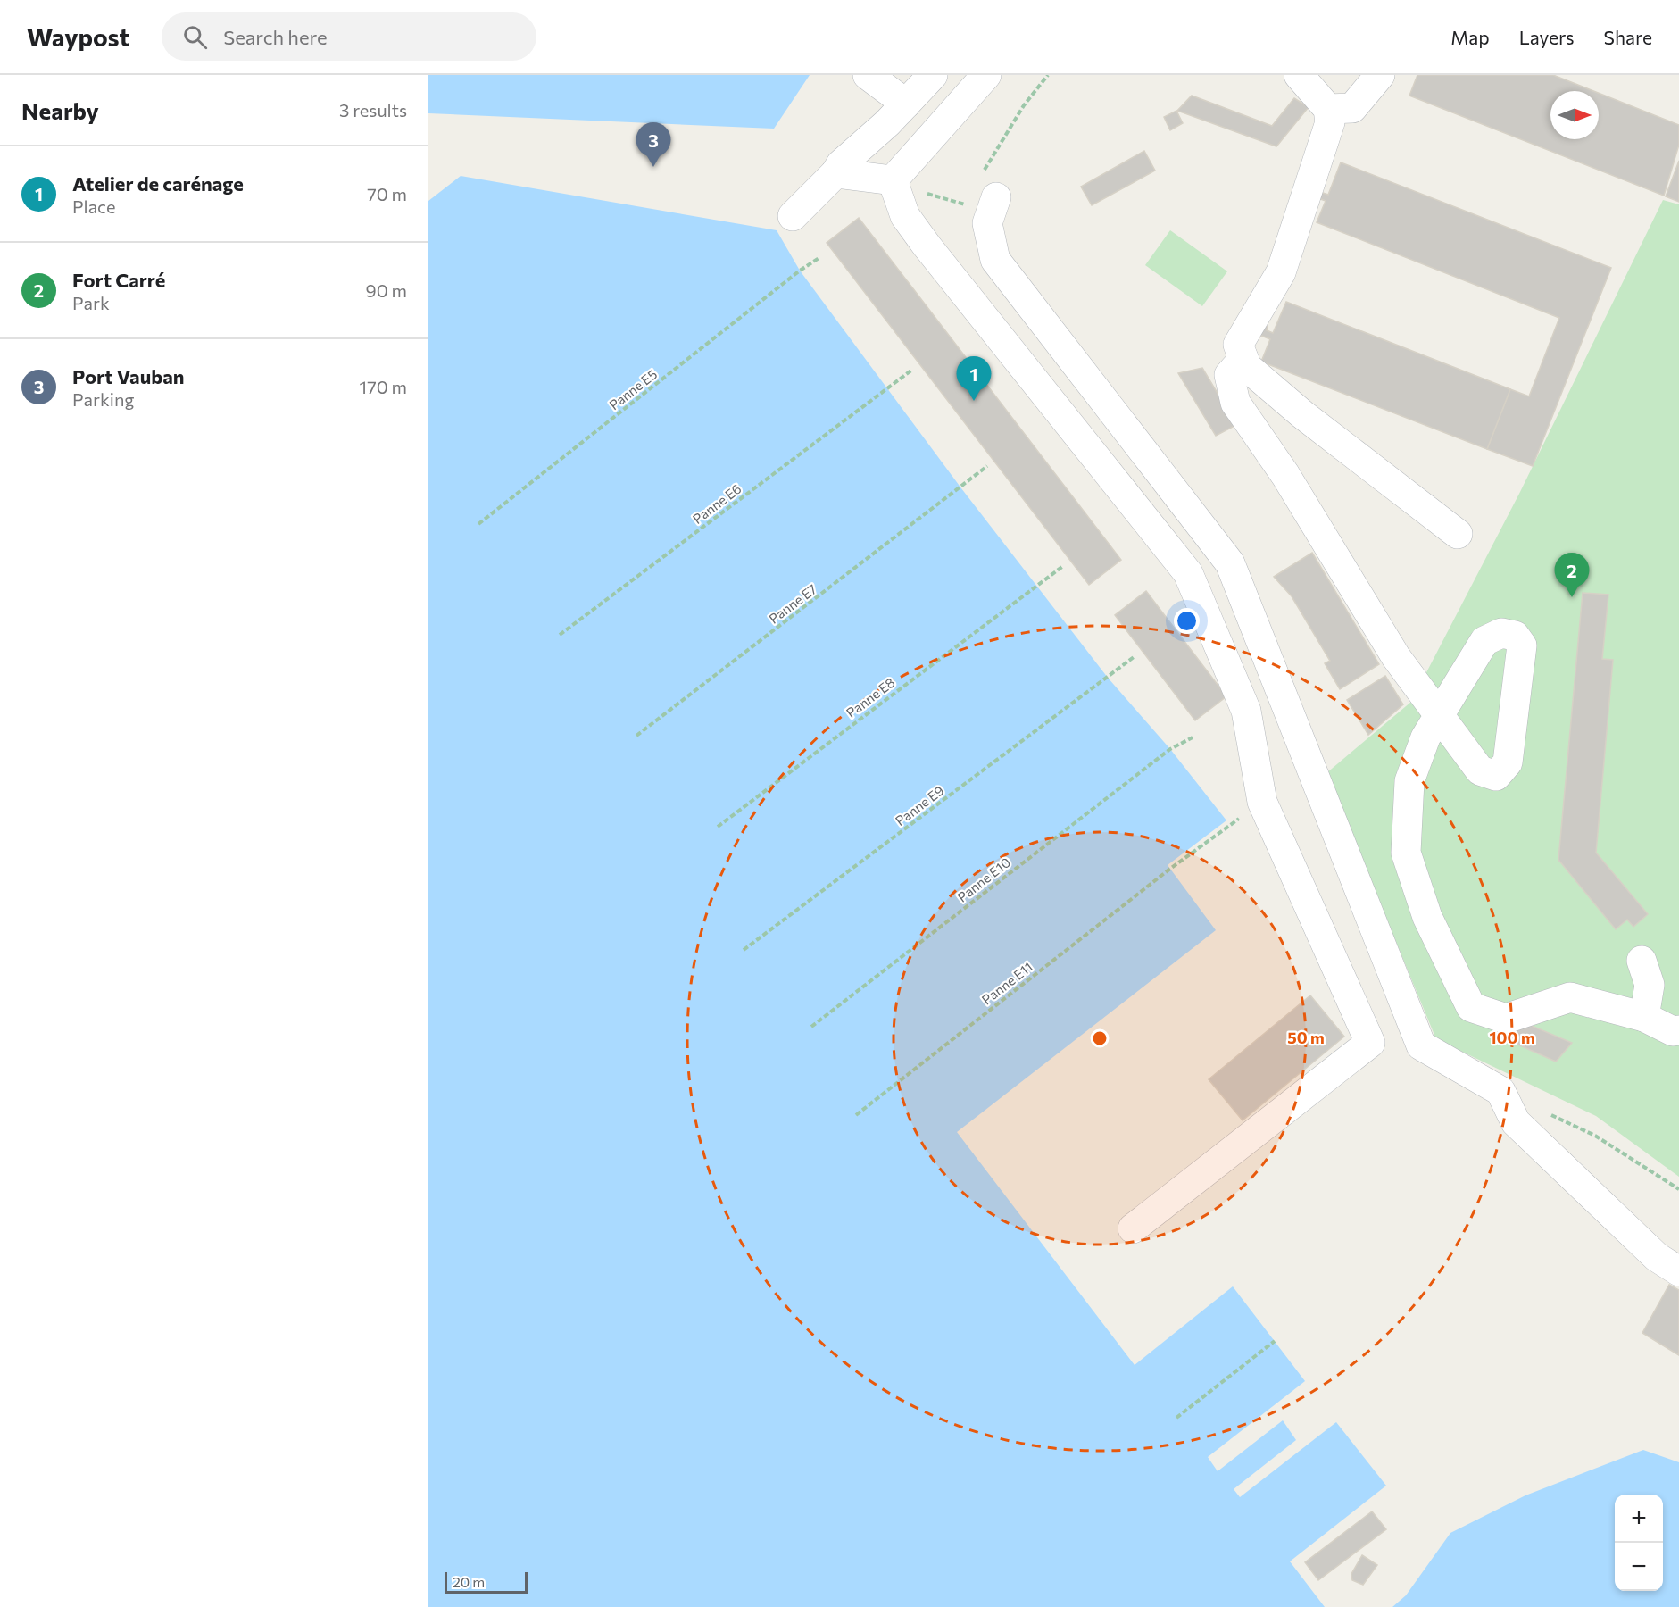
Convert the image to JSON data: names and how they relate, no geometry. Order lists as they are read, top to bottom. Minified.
{"streets":{"path":["Panne E5","Panne E6","Panne E7","Panne E8","Panne E9","Panne E10","Panne E11"]},"scale_bar":"20 m","north":"right","page":{"header":"Waypost","search":"Search here","nav":["Map","Layers","Share"],"heading":["Nearby","3 results"],"pins":["3","1","2"],"list":[{"mark":"1","name":"Atelier de carénage","note":"Place","value":"70 m"},{"mark":"2","name":"Fort Carré","note":"Park","value":"90 m"},{"mark":"3","name":"Port Vauban","note":"Parking","value":"170 m"}],"map_buttons":["+","−"],"scale":"20 m"},"rings":["50 m","100 m"]}
